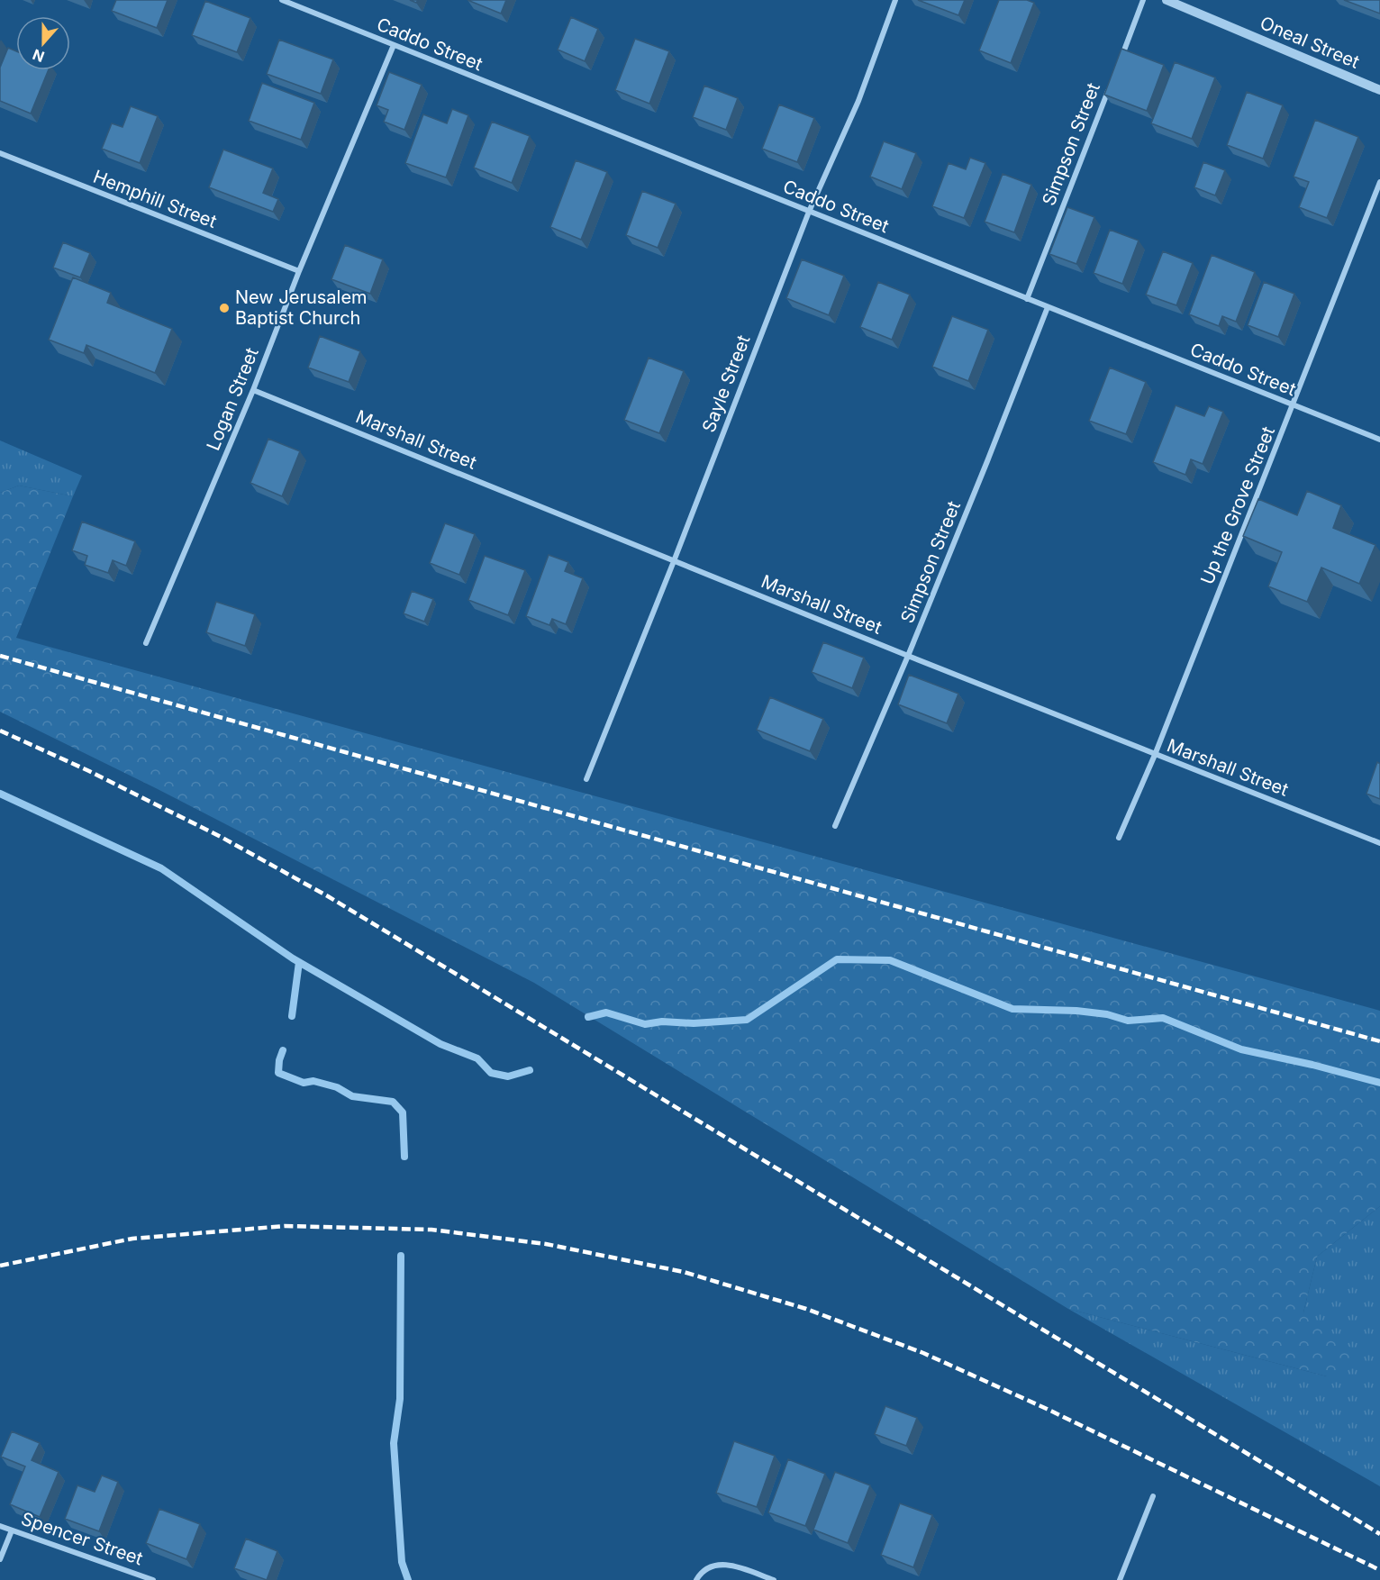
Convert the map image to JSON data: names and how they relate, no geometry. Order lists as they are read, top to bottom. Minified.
{"streets":{"street":["Oneal Street","Caddo Street","Simpson Street","Hemphill Street","Sayle Street","Logan Street","Marshall Street","Up the Grove Street","Spencer Street"]},"crossings":[["Caddo Street","Simpson Street"],["Caddo Street","Sayle Street"],["Caddo Street","Logan Street"],["Caddo Street","Up the Grove Street"],["Simpson Street","Marshall Street"],["Hemphill Street","Logan Street"],["Sayle Street","Marshall Street"],["Logan Street","Marshall Street"],["Marshall Street","Up the Grove Street"]],"places":["New Jerusalem Baptist Church"],"north":"bottom"}
